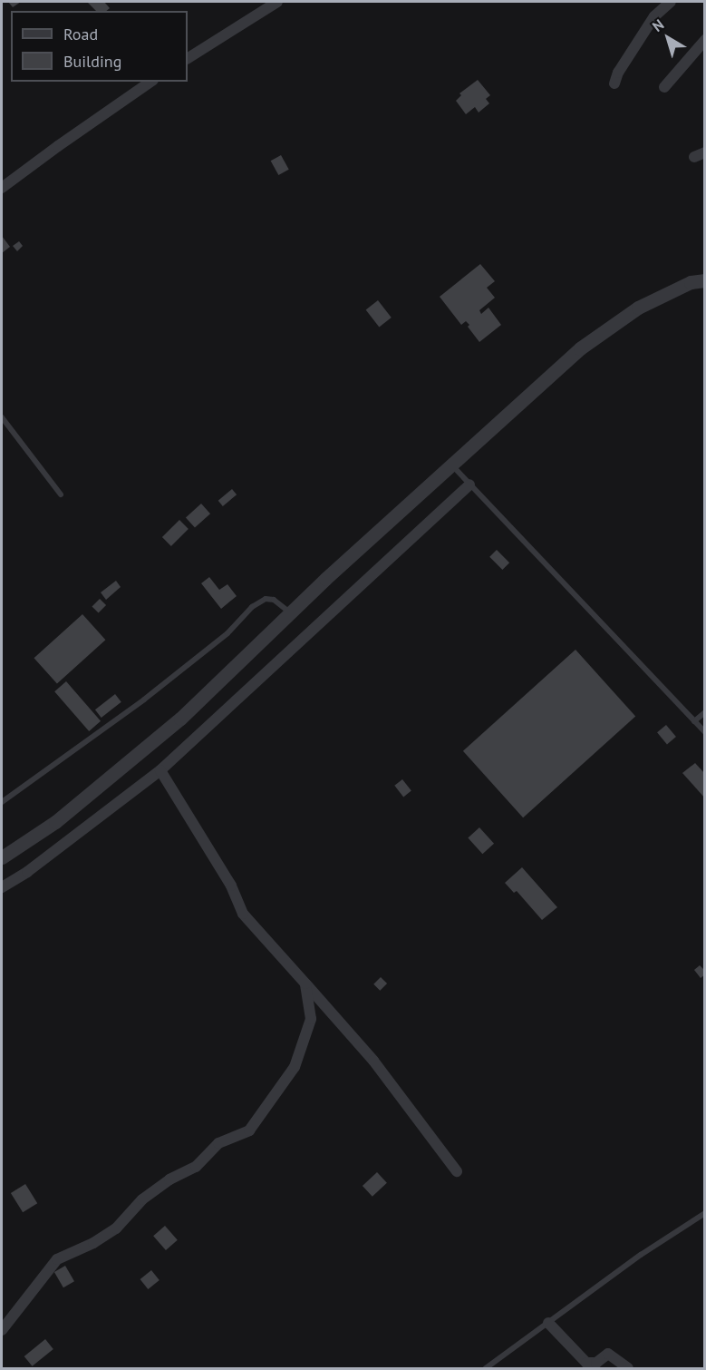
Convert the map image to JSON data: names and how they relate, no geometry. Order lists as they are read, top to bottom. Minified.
{"legend":["Road","Building"],"north":"top left"}
